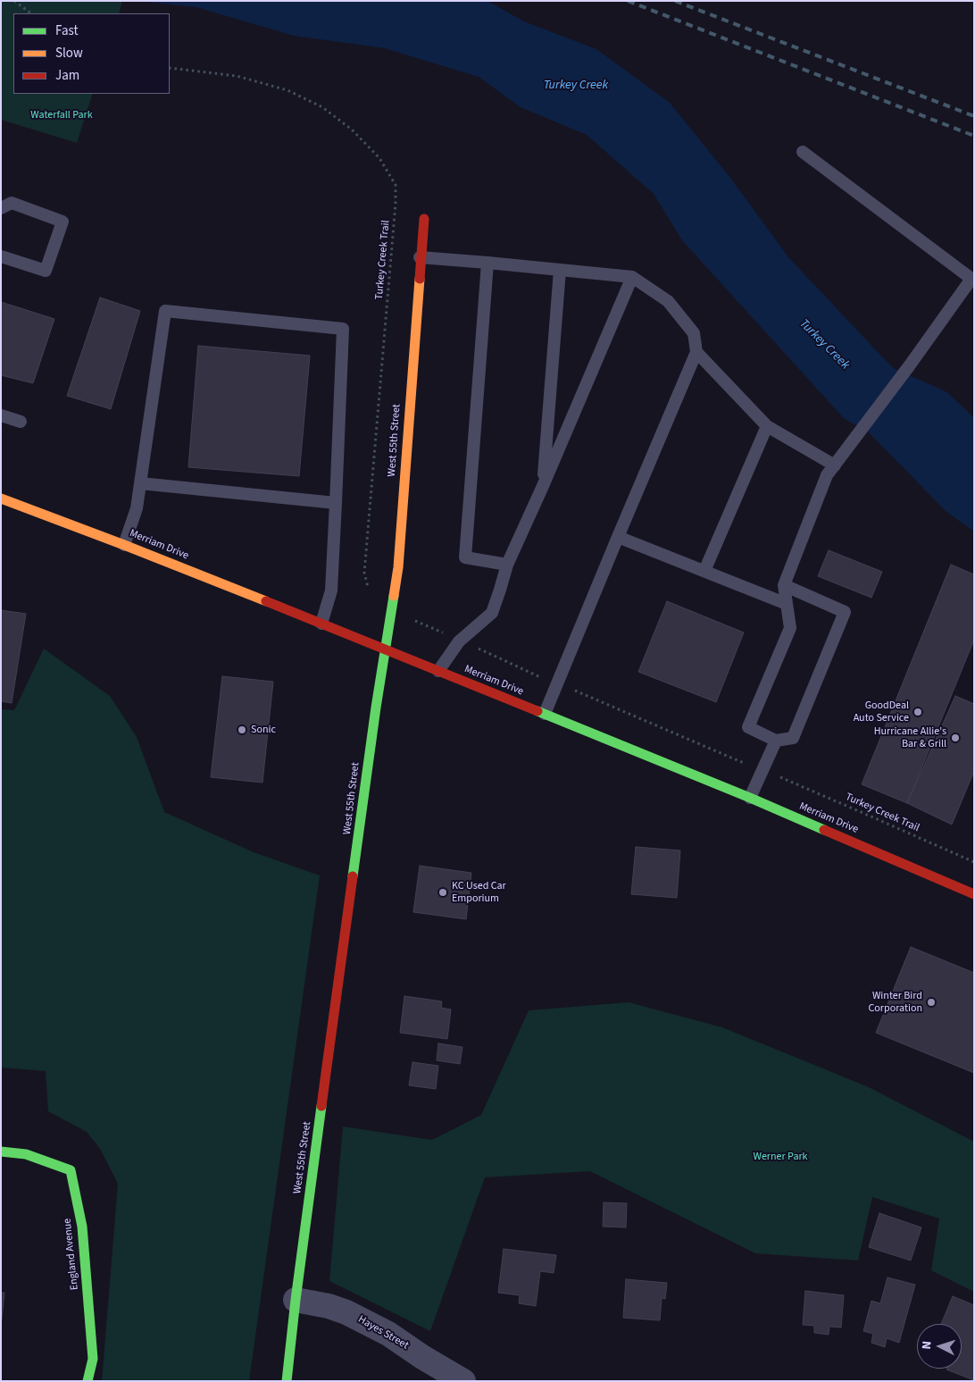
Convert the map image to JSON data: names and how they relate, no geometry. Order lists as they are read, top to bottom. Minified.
{"streets":{"street":["West 55th Street","Merriam Drive","England Avenue","Hayes Street"],"path":["Turkey Creek Trail"]},"crossings":[["West 55th Street","Merriam Drive"],["West 55th Street","Hayes Street"]],"water":["Turkey Creek"],"parks":["Waterfall Park","Werner Park"],"places":["GoodDeal Auto Service","Sonic","Hurricane Allie's Bar & Grill","KC Used Car Emporium","Winter Bird Corporation"],"legend":["Fast","Slow","Jam"],"north":"left"}
